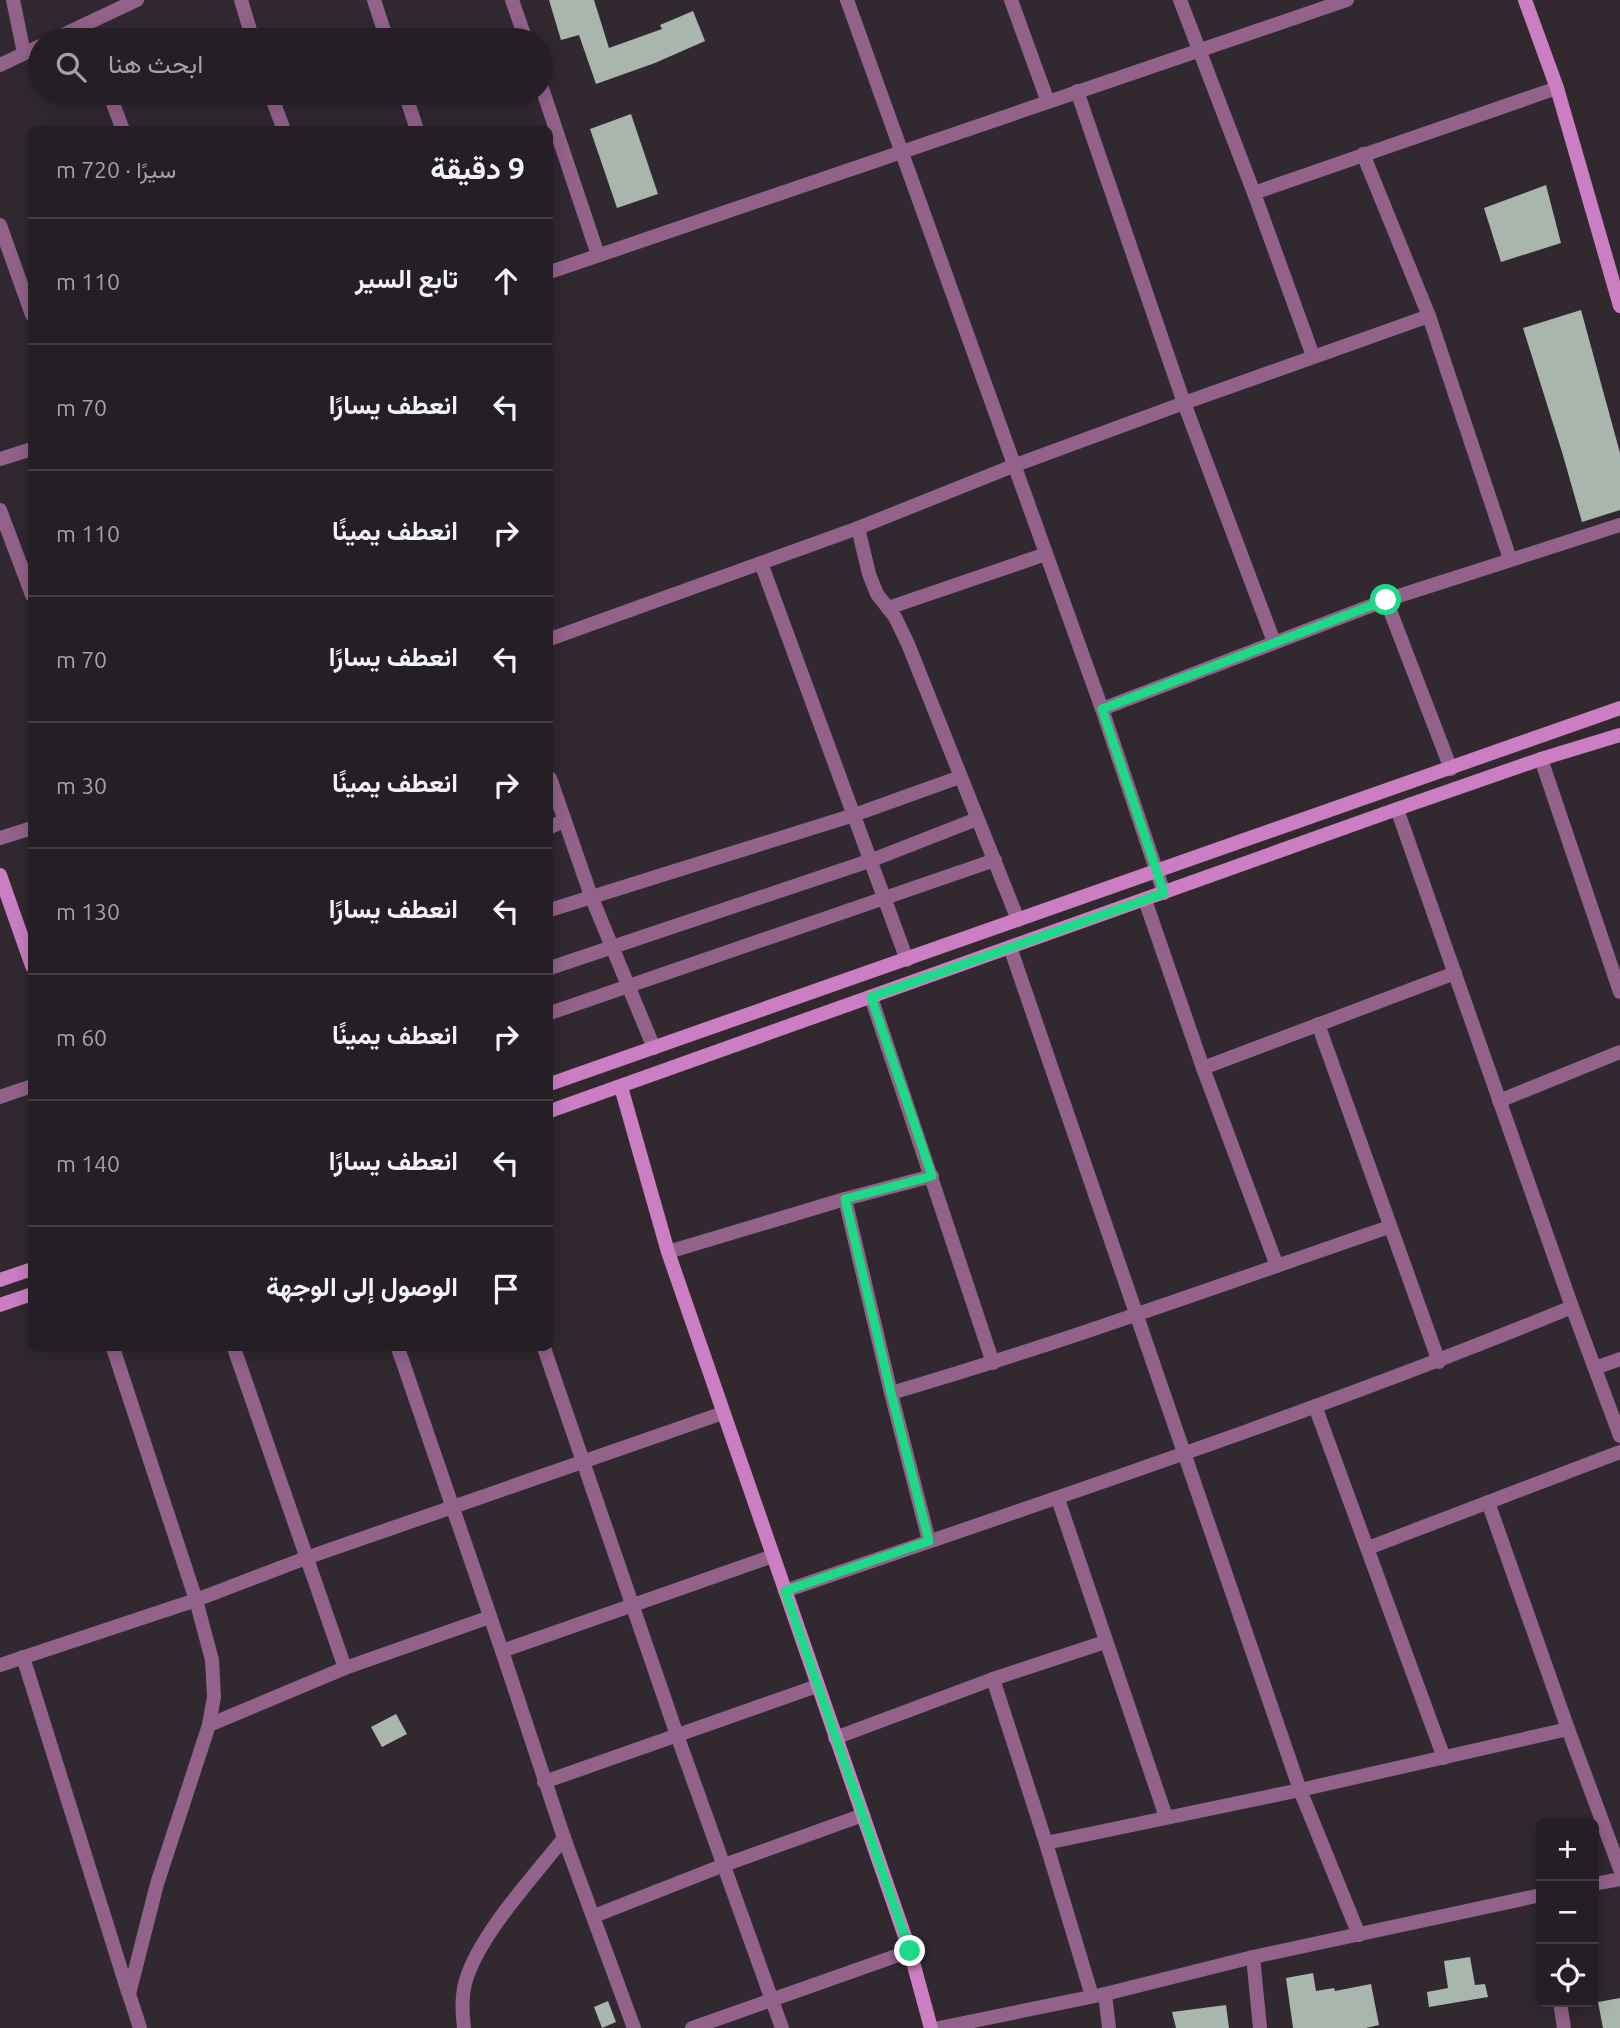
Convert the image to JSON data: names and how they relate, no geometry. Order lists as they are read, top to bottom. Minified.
{"page":{"search":"ابحث هنا","heading":["9 دقيقة","سيرًا · 720 m"],"list":[["تابع السير","110 m"],["انعطف يسارًا","70 m"],["انعطف يمينًا","110 m"],["انعطف يسارًا","70 m"],["انعطف يمينًا","30 m"],["انعطف يسارًا","130 m"],["انعطف يمينًا","60 m"],["انعطف يسارًا","140 m"],"الوصول إلى الوجهة"],"map_buttons":["+","−"]}}
